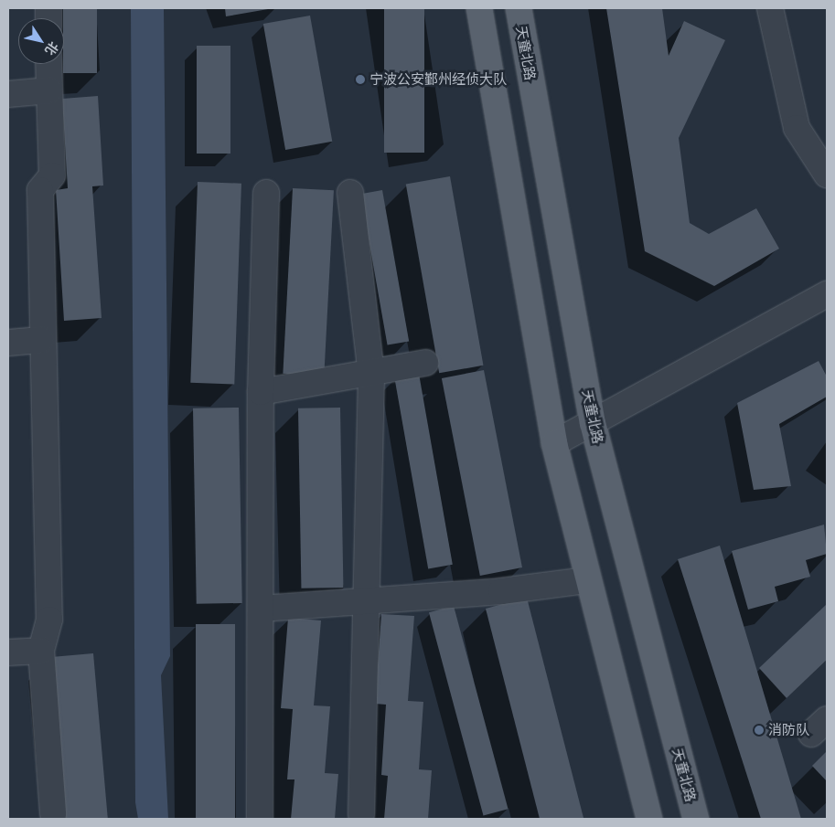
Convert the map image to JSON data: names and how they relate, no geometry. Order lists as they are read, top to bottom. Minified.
{"streets":{"main road":["天童北路"]},"places":["宁波公安鄞州经侦大队","消防队"],"north":"bottom right"}
